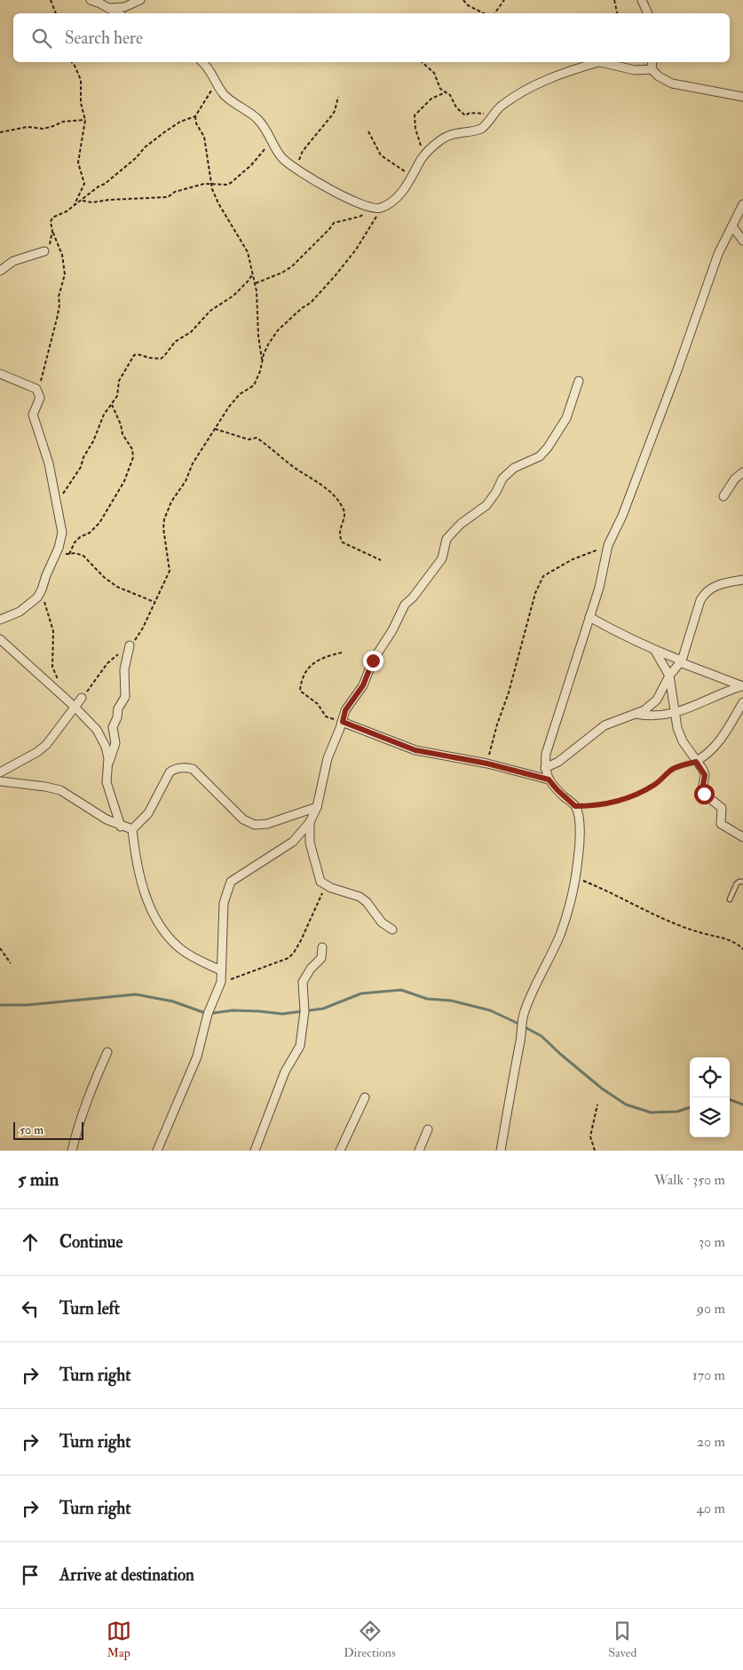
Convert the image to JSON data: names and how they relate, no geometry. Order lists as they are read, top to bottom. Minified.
{"scale_bar":"50 m","page":{"search":"Search here","scale":"50 m","heading":["5 min","Walk · 350 m"],"list":[["Continue","30 m"],["Turn left","90 m"],["Turn right","170 m"],["Turn right","20 m"],["Turn right","40 m"],"Arrive at destination"],"nav":["Map","Directions","Saved"]}}
